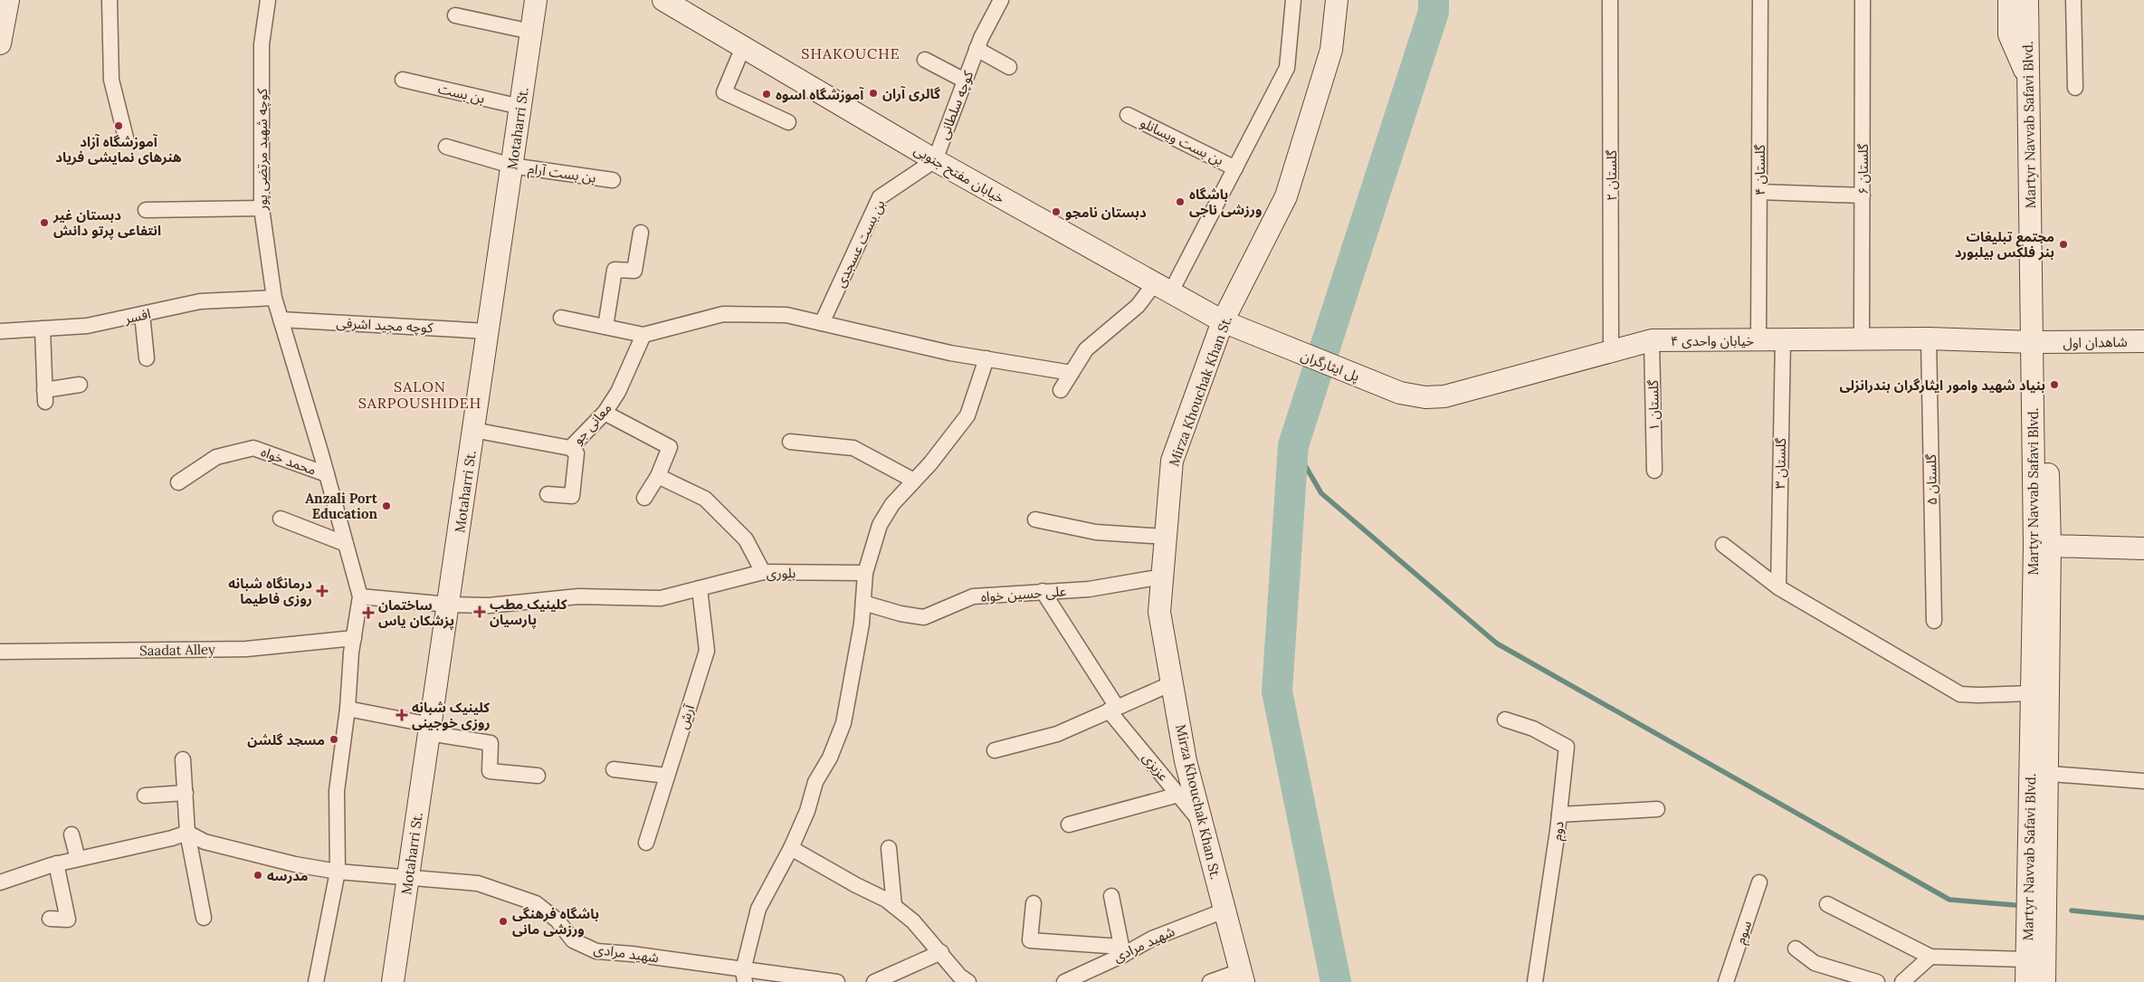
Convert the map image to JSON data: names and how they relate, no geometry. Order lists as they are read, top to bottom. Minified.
{"streets":{"main road":["Martyr Navvab Safavi Blvd.","Motaharri St.","خیابان مفتح جنوبی","خیابان واحدی ۴","شاهدان اول","پل ایثارگران","Mirza Khouchak Khan St."],"street":["بن بست","کوچه سلطانی","بن بست ویسانلو","کوچه شهید مرتضی پور","گلستان ۶","گلستان ۴","بن بست آرام","گلستان ۲","بن بست عسجدی","افسر","کوچه مجید اشرفی","گلستان ۱","معانی جو","محمد خواه","گلستان ۳","گلستان ۵","بلوری","علی حسین خواه","Saadat Alley","آرش","عزیزی","دوم","سوم","شهید مرادی"]},"crossings":[["بن بست","Motaharri St."],["کوچه سلطانی","خیابان مفتح جنوبی"],["کوچه سلطانی","بن بست عسجدی"],["Martyr Navvab Safavi Blvd.","خیابان واحدی ۴"],["Martyr Navvab Safavi Blvd.","شاهدان اول"],["Motaharri St.","بن بست آرام"],["Motaharri St.","کوچه مجید اشرفی"],["Motaharri St.","معانی جو"],["Motaharri St.","بلوری"],["Motaharri St.","شهید مرادی"],["کوچه شهید مرتضی پور","افسر"],["کوچه شهید مرتضی پور","کوچه مجید اشرفی"],["کوچه شهید مرتضی پور","محمد خواه"],["کوچه شهید مرتضی پور","بلوری"],["گلستان ۶","خیابان واحدی ۴"],["گلستان ۴","خیابان واحدی ۴"],["خیابان مفتح جنوبی","بن بست عسجدی"],["خیابان مفتح جنوبی","پل ایثارگران"],["خیابان مفتح جنوبی","Mirza Khouchak Khan St."],["گلستان ۲","خیابان واحدی ۴"],["خیابان واحدی ۴","شاهدان اول"],["خیابان واحدی ۴","پل ایثارگران"],["خیابان واحدی ۴","گلستان ۱"],["خیابان واحدی ۴","گلستان ۳"],["خیابان واحدی ۴","گلستان ۵"],["Mirza Khouchak Khan St.","علی حسین خواه"],["Mirza Khouchak Khan St.","عزیزی"],["Mirza Khouchak Khan St.","شهید مرادی"],["بلوری","آرش"],["علی حسین خواه","عزیزی"]],"districts":["SHAKOUCHE","SALON SARPOUSHIDEH"],"places":{"other":["گالری آران","آموزشگاه اسوه","آموزشگاه آزاد هنرهای نمایشی فریاد","باشگاه ورزشی ناجی","دبستان نامجو","دبستان غیر انتفاعی پرتو دانش","مجتمع تبلیغات بنر فلکس بیلبورد","بنیاد شهید وامور ایثارگران بندرانزلی","Anzali Port Education","مسجد گلشن","مدرسه","باشگاه فرهنگی ورزشی مانی"],"health":["درمانگاه شبانه روزی فاطیما","کلینیک مطب پارسیان","ساختمان پزشکان یاس","کلینیک شبانه روزی خوجینی"]}}
